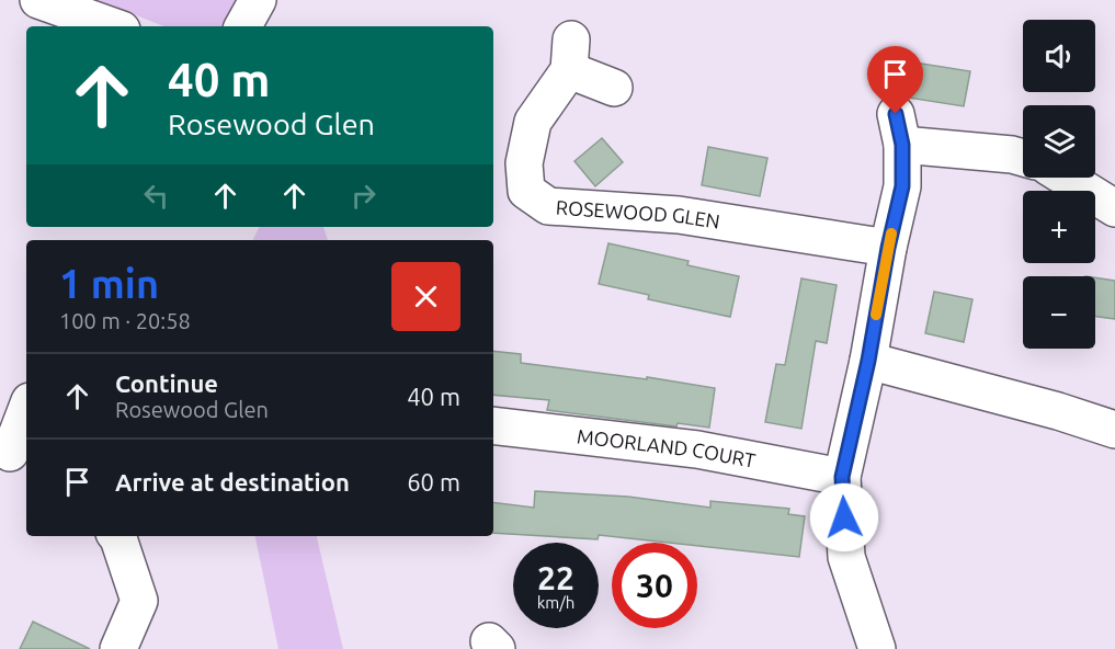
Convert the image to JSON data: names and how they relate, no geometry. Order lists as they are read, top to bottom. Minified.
{"streets":{"street":["ROSEWOOD GLEN","MOORLAND COURT"]},"page":{"map_buttons":["+","−"],"turn":["40 m","Rosewood Glen"],"heading":["1 min","100 m · 20:58"],"list":[{"name":"Continue","note":"Rosewood Glen","value":"40 m"},{"name":"Arrive at destination","value":"60 m"}],"speed":"22 km/h","limit":"30"}}
